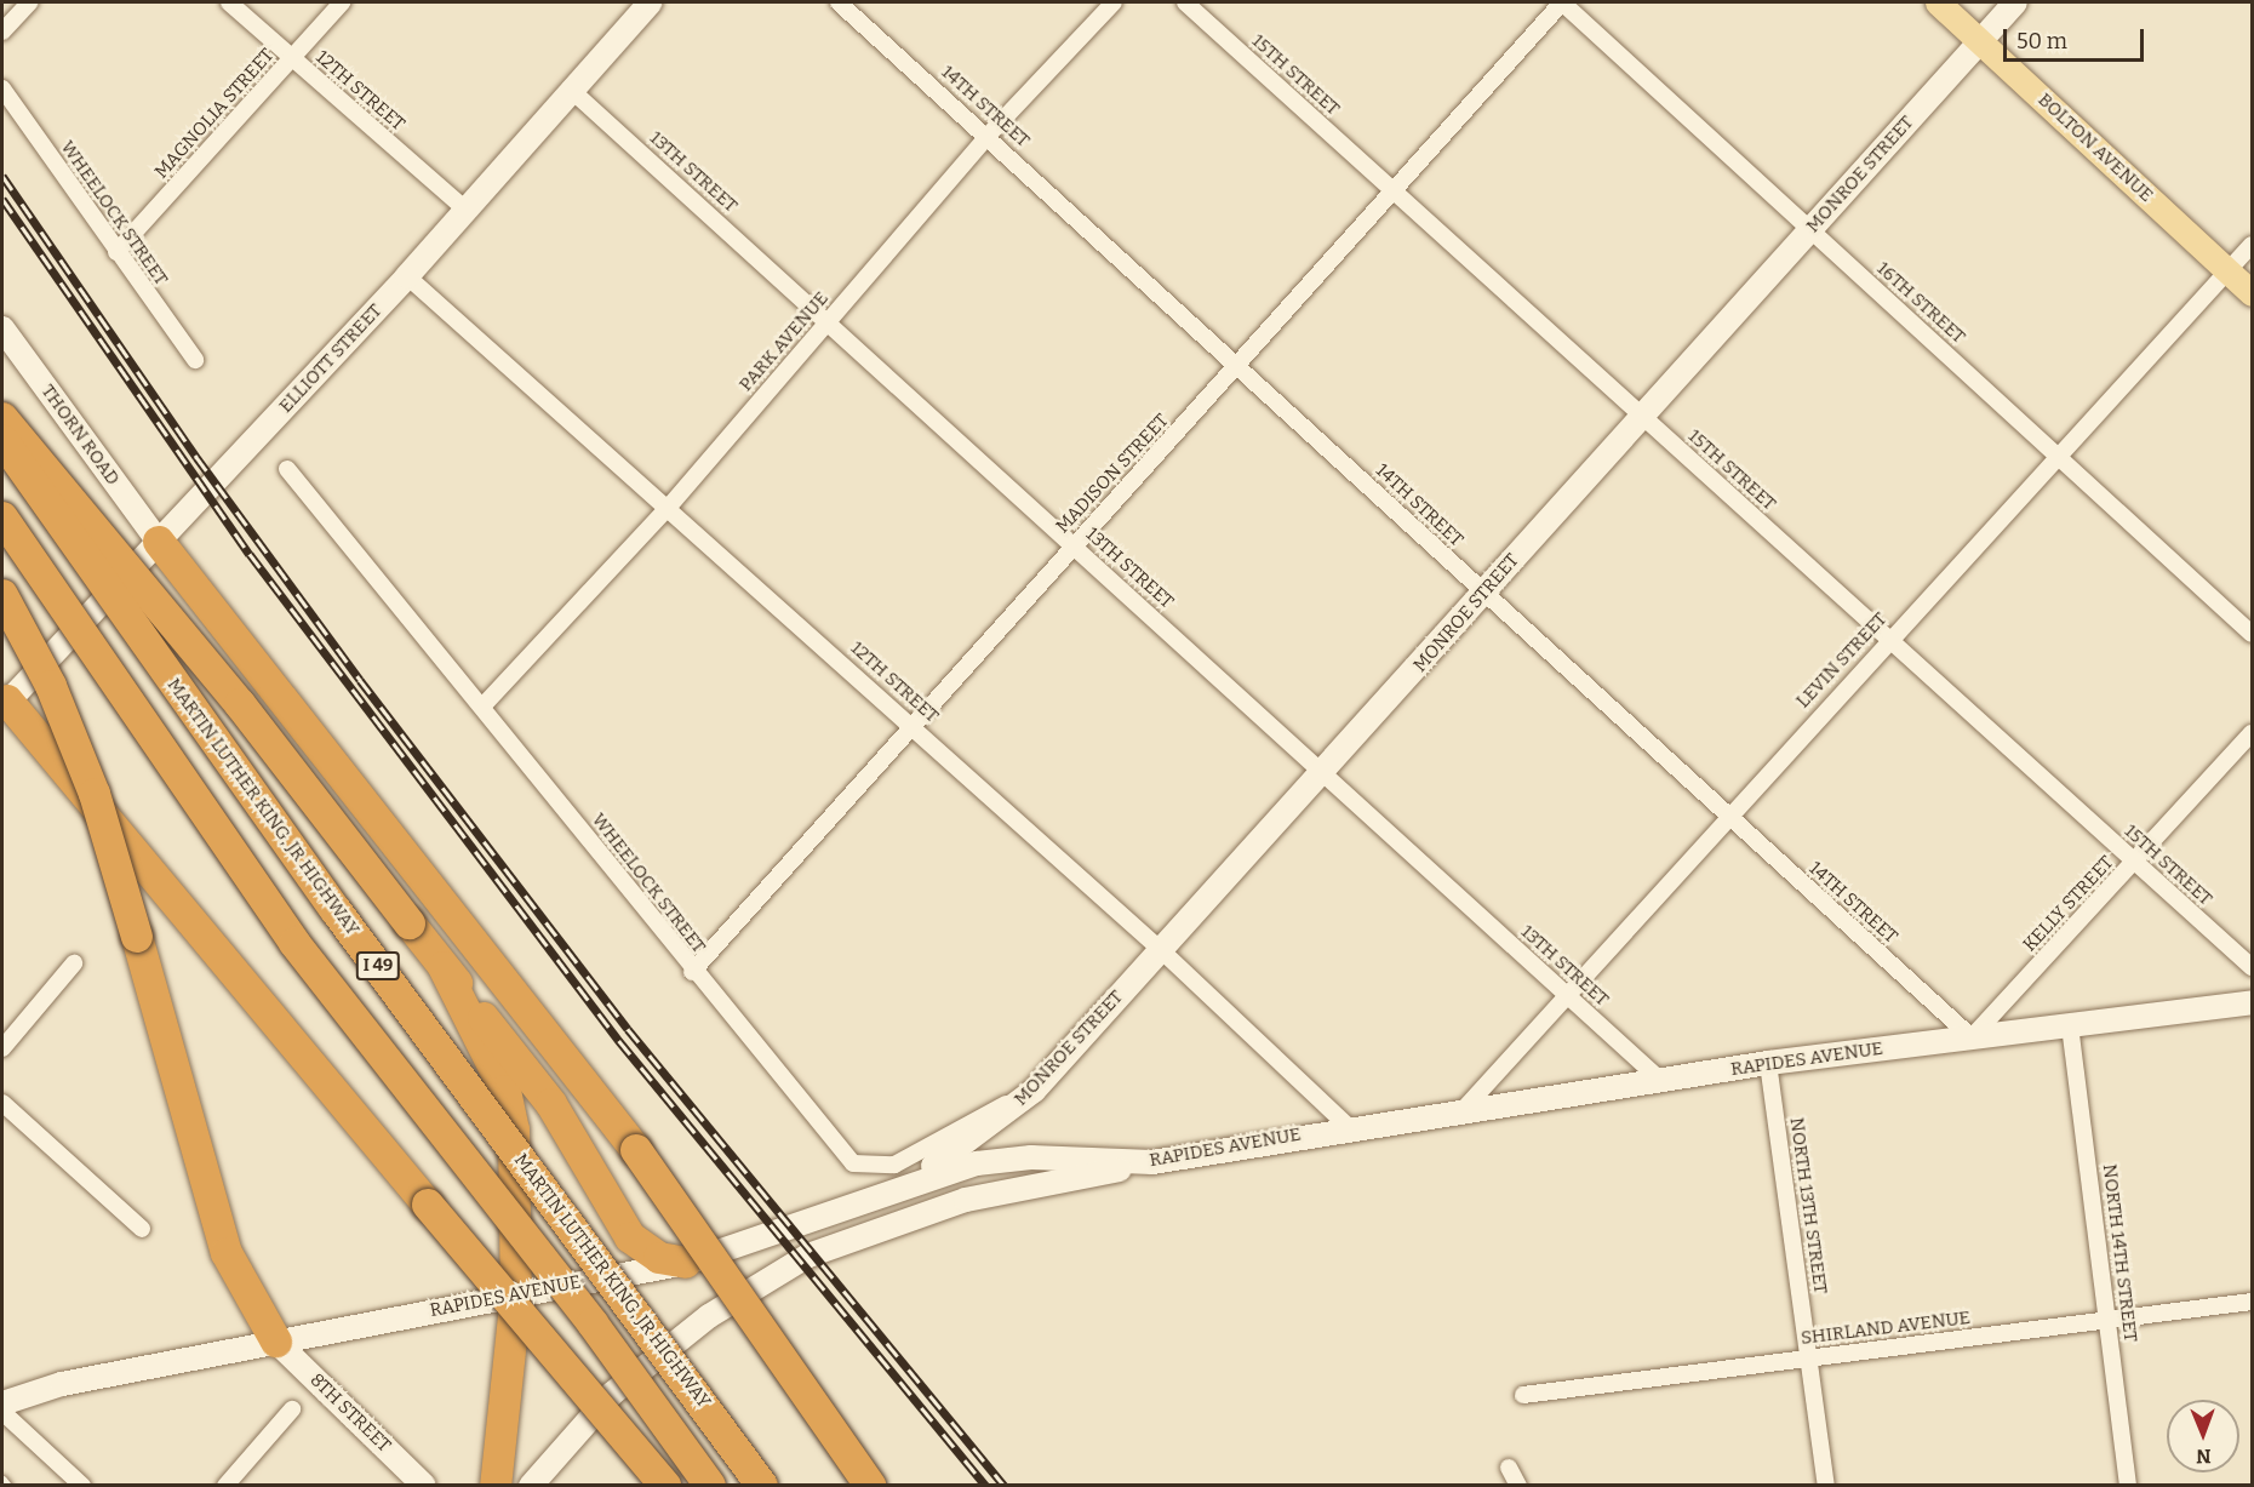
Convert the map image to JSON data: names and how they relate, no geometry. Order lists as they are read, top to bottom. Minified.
{"streets":{"highway":["MARTIN LUTHER KING, JR HIGHWAY","I 49"],"main road":["BOLTON AVENUE","MONROE STREET","ELLIOTT STREET","THORN ROAD","RAPIDES AVENUE","8TH STREET"],"street":["15TH STREET","12TH STREET","14TH STREET","MAGNOLIA STREET","13TH STREET","WHEELOCK STREET","16TH STREET","PARK AVENUE","MADISON STREET","LEVIN STREET","KELLY STREET","NORTH 13TH STREET","NORTH 14TH STREET","SHIRLAND AVENUE"]},"crossings":[["15TH STREET","MONROE STREET"],["15TH STREET","MADISON STREET"],["15TH STREET","LEVIN STREET"],["15TH STREET","KELLY STREET"],["12TH STREET","MAGNOLIA STREET"],["12TH STREET","MONROE STREET"],["12TH STREET","PARK AVENUE"],["12TH STREET","ELLIOTT STREET"],["12TH STREET","MADISON STREET"],["12TH STREET","RAPIDES AVENUE"],["14TH STREET","MONROE STREET"],["14TH STREET","PARK AVENUE"],["14TH STREET","MADISON STREET"],["14TH STREET","LEVIN STREET"],["14TH STREET","KELLY STREET"],["14TH STREET","RAPIDES AVENUE"],["MAGNOLIA STREET","WHEELOCK STREET"],["BOLTON AVENUE","MONROE STREET"],["BOLTON AVENUE","LEVIN STREET"],["13TH STREET","MONROE STREET"],["13TH STREET","PARK AVENUE"],["13TH STREET","ELLIOTT STREET"],["13TH STREET","MADISON STREET"],["13TH STREET","LEVIN STREET"],["13TH STREET","RAPIDES AVENUE"],["MONROE STREET","WHEELOCK STREET"],["MONROE STREET","16TH STREET"],["MONROE STREET","RAPIDES AVENUE"],["WHEELOCK STREET","PARK AVENUE"],["WHEELOCK STREET","MADISON STREET"],["16TH STREET","MADISON STREET"],["16TH STREET","LEVIN STREET"],["ELLIOTT STREET","THORN ROAD"],["LEVIN STREET","RAPIDES AVENUE"],["KELLY STREET","RAPIDES AVENUE"],["RAPIDES AVENUE","NORTH 13TH STREET"],["RAPIDES AVENUE","NORTH 14TH STREET"],["RAPIDES AVENUE","8TH STREET"],["NORTH 13TH STREET","SHIRLAND AVENUE"],["NORTH 14TH STREET","SHIRLAND AVENUE"]],"scale_bar":"50 m","north":"bottom"}
